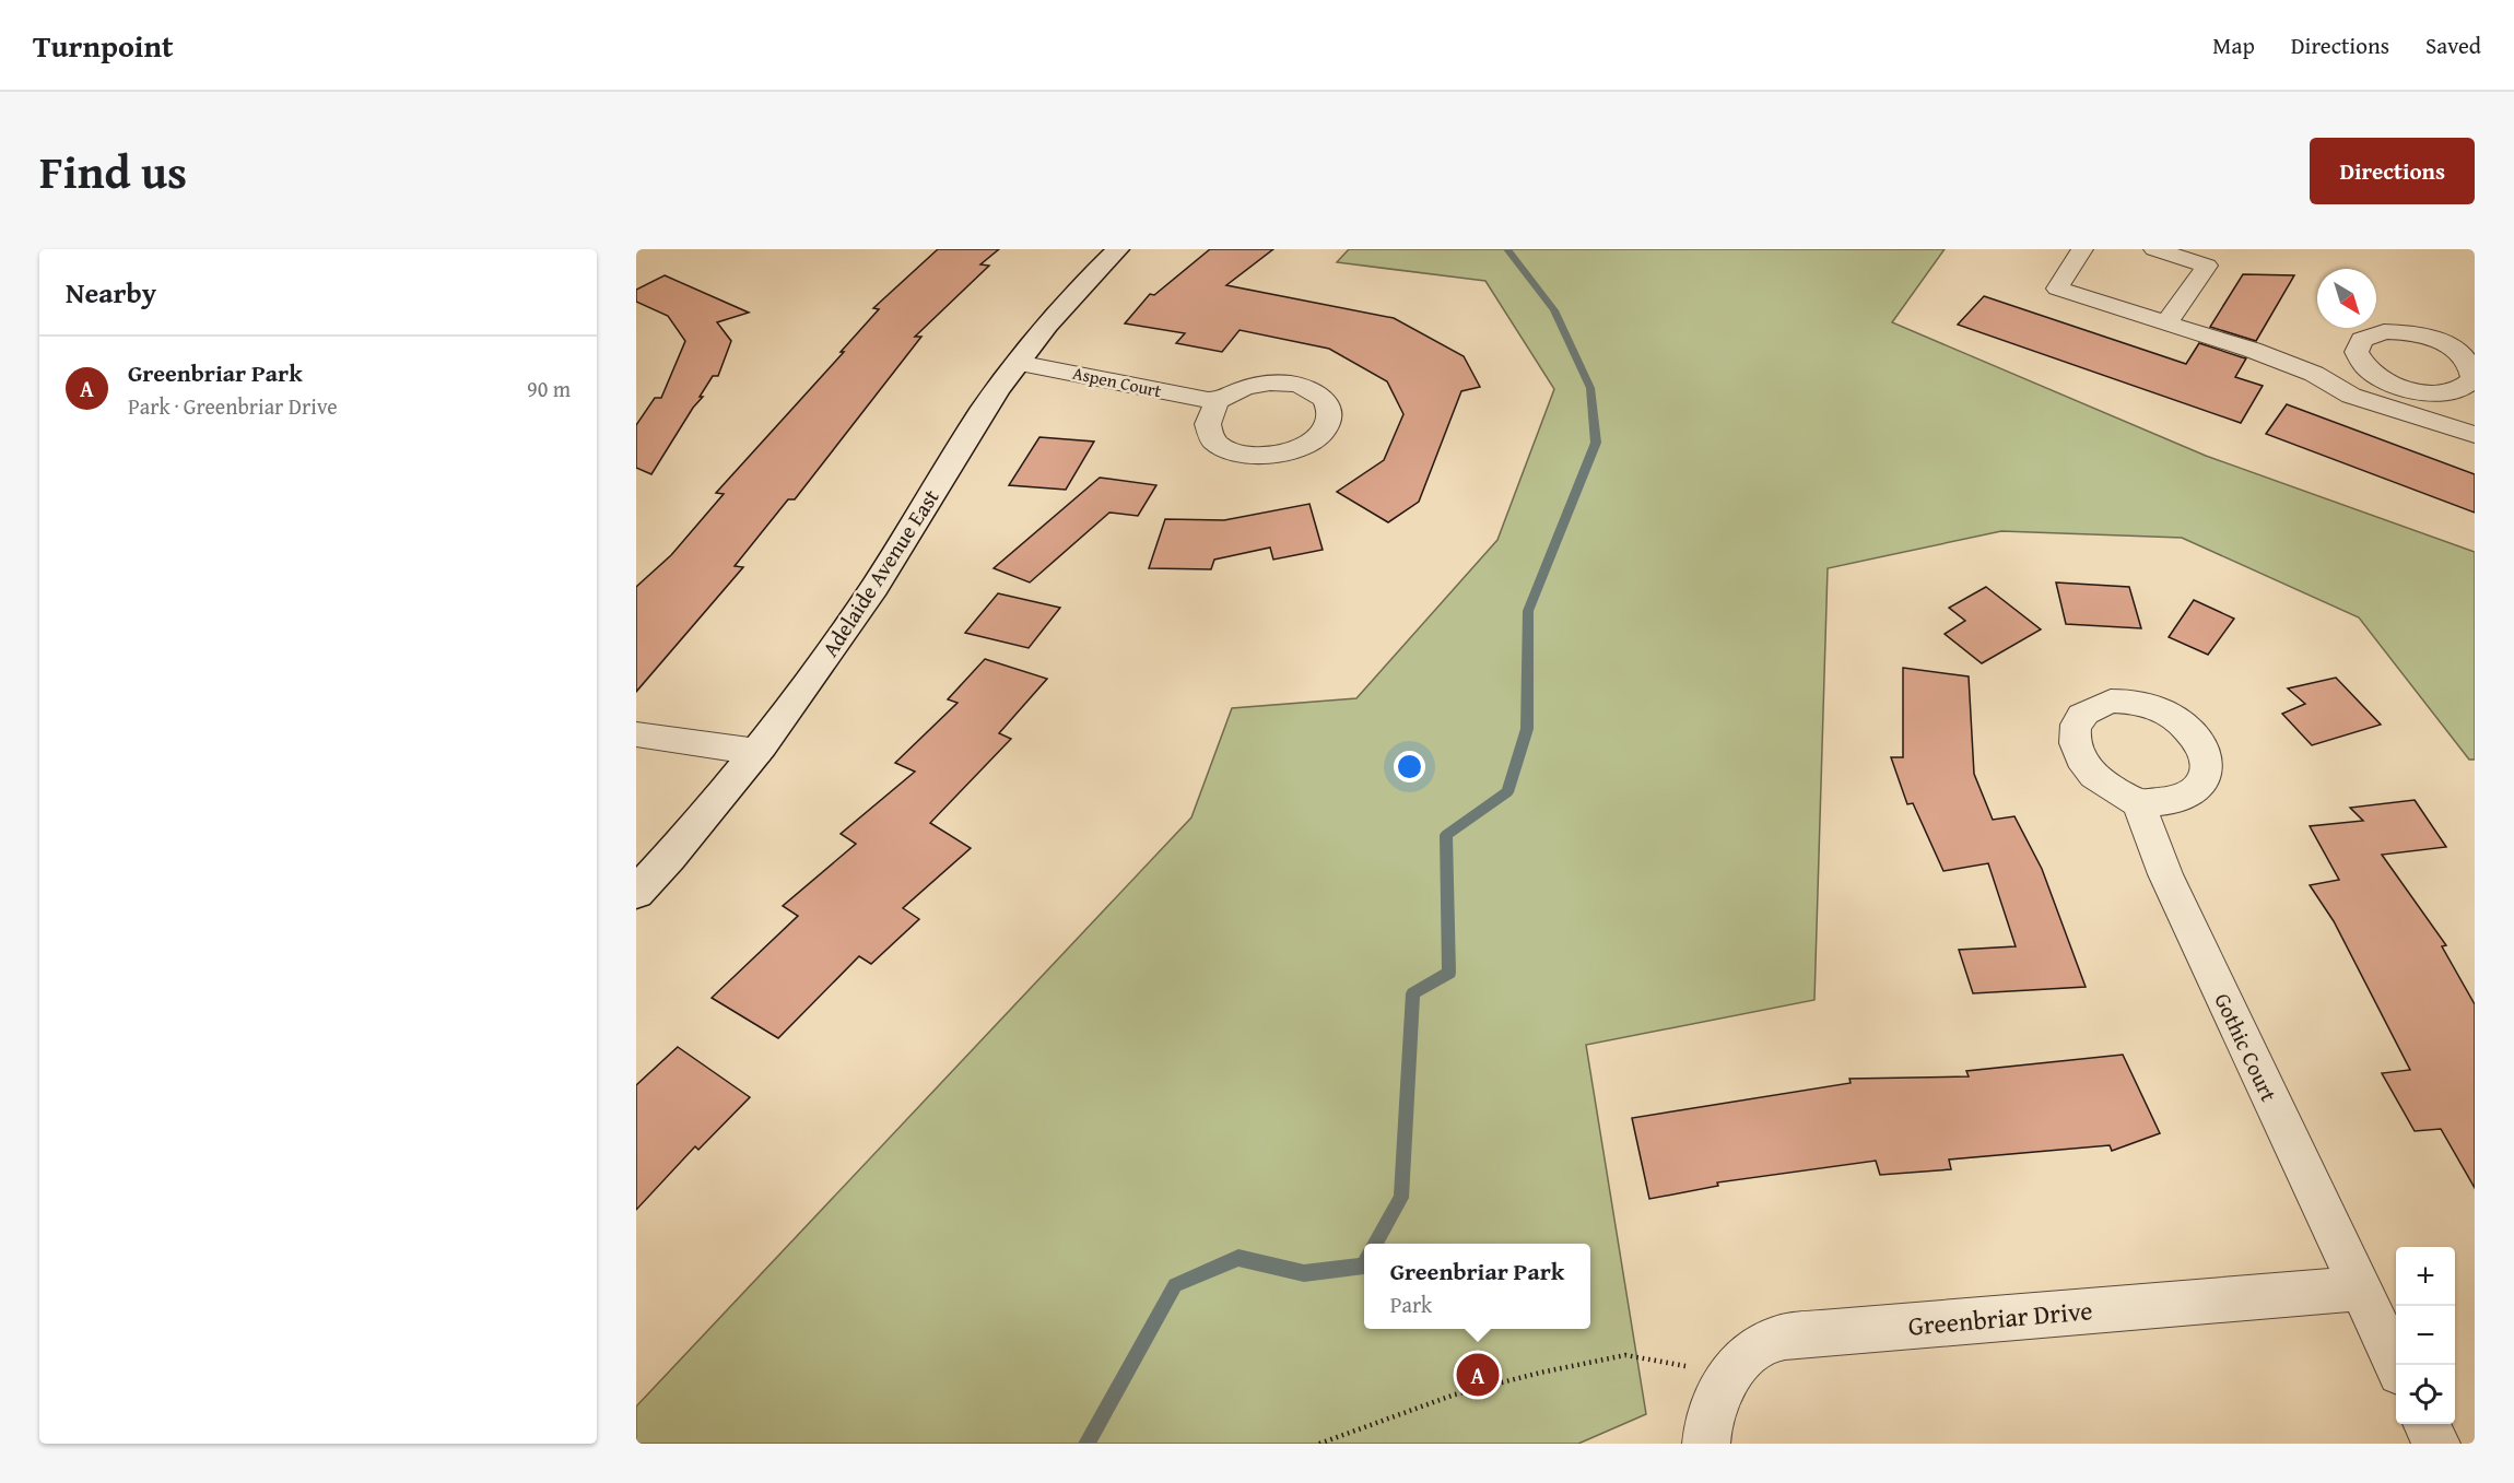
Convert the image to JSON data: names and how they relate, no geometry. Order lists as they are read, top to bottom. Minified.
{"streets":{"main road":["Adelaide Avenue East"],"street":["Aspen Court","Gothic Court","Greenbriar Drive"]},"crossings":[["Aspen Court","Adelaide Avenue East"],["Gothic Court","Greenbriar Drive"]],"north":"bottom right","page":{"header":"Turnpoint","nav":["Map","Directions","Saved"],"title":"Find us","buttons":"Directions","heading":"Nearby","list":[{"mark":"A","name":"Greenbriar Park","note":"Park · Greenbriar Drive","value":"90 m"}],"popup":["Greenbriar Park","Park"],"map_buttons":["+","−"],"pins":"A"}}
